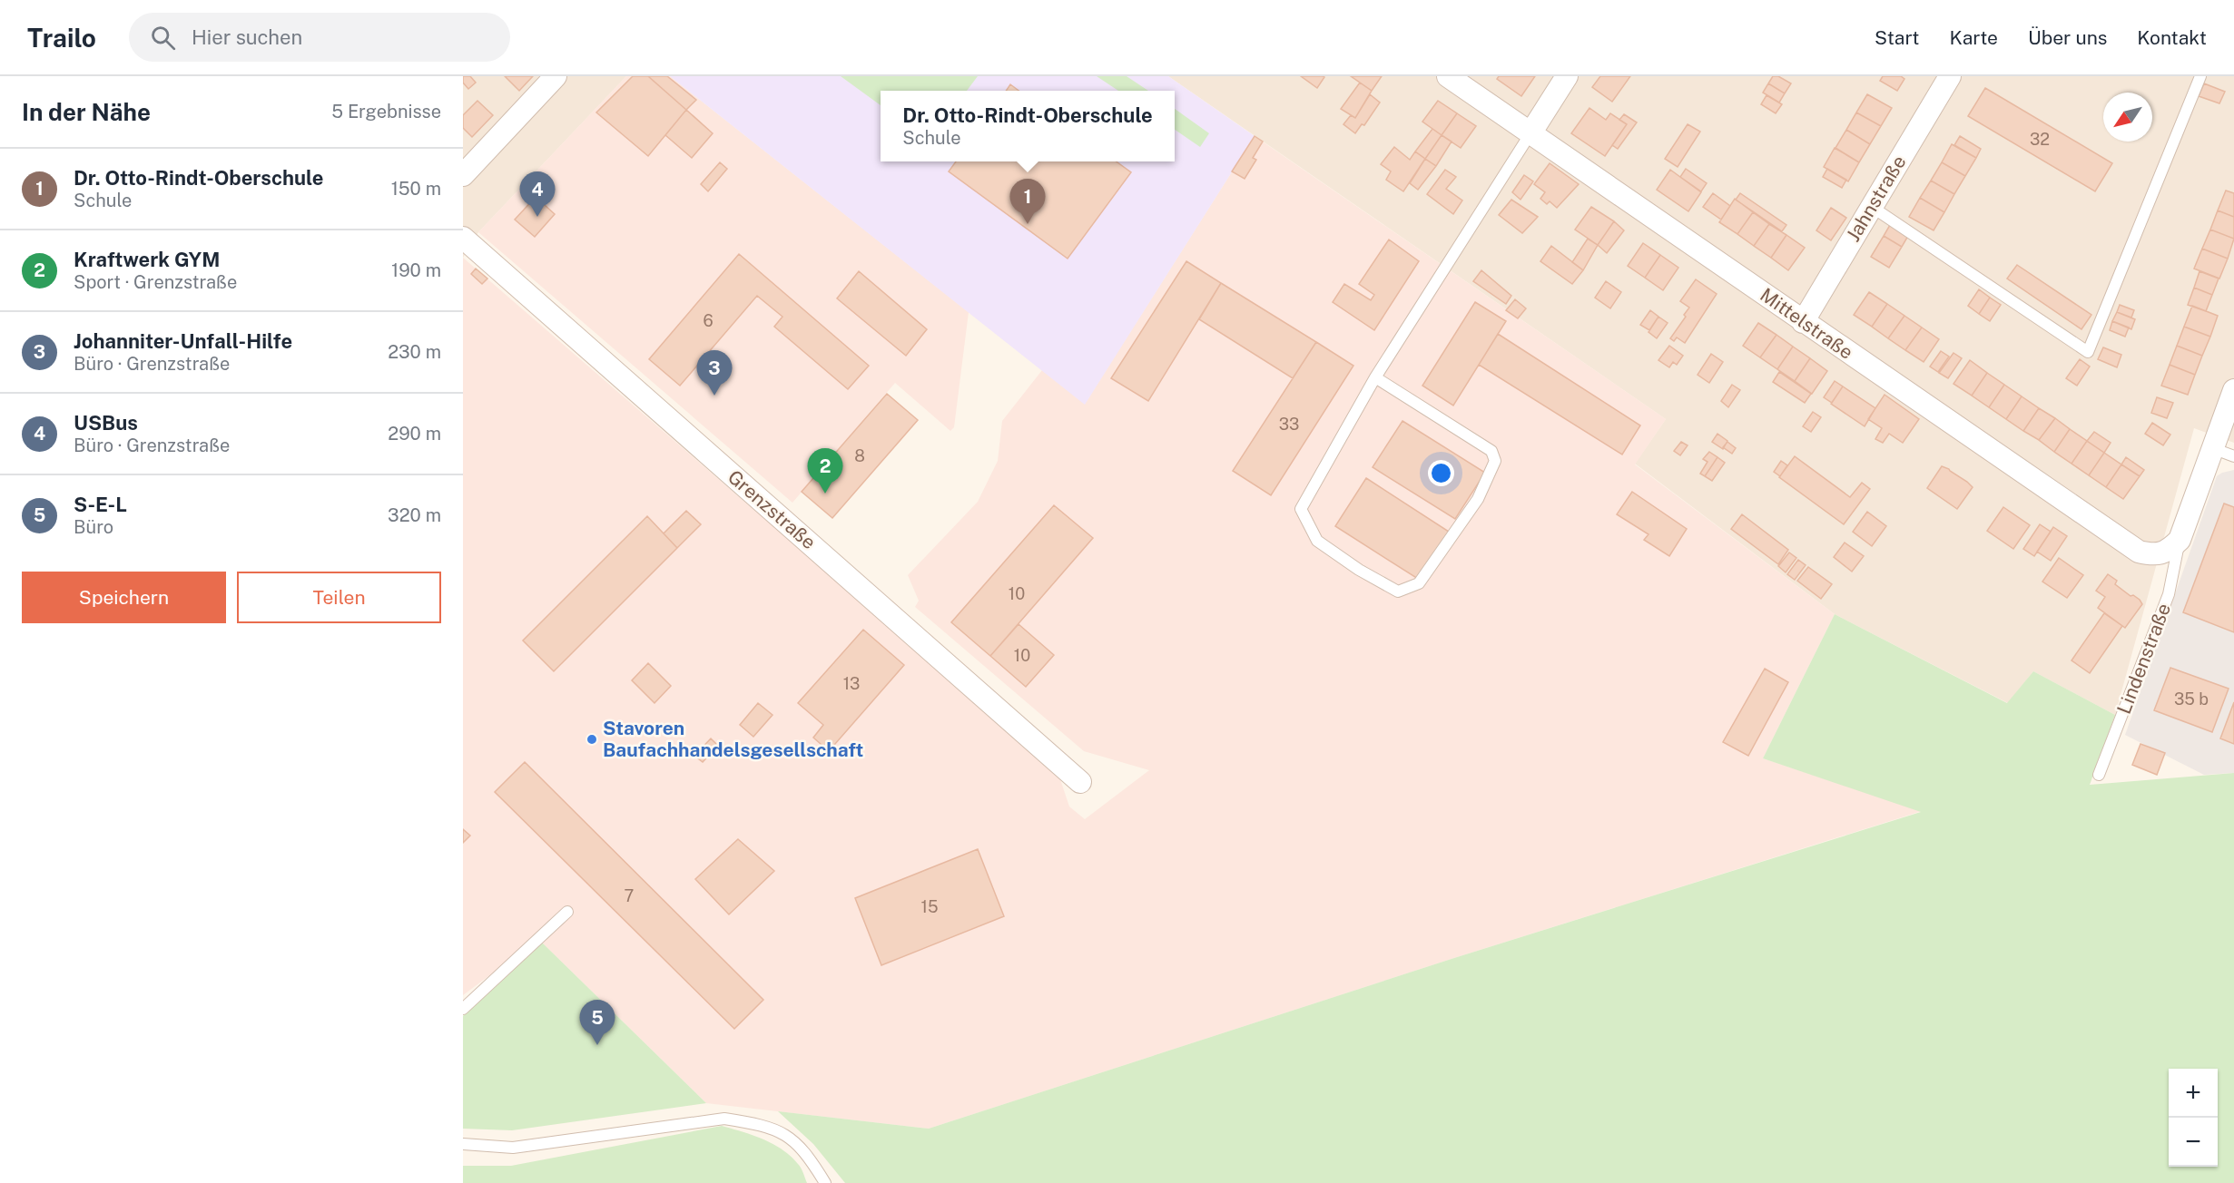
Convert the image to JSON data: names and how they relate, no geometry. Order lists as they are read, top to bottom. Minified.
{"streets":{"street":["Jahnstraße","Mittelstraße","Grenzstraße","Lindenstraße"]},"crossings":[["Jahnstraße","Mittelstraße"],["Mittelstraße","Lindenstraße"]],"places":["Stavoren Baufachhandelsgesellschaft"],"house_numbers":["32","6","33","8","10","10","13","35 b","7","15"],"north":"bottom left","page":{"header":"Trailo","search":"Hier suchen","nav":["Start","Karte","Über uns","Kontakt"],"heading":["In der Nähe","5 Ergebnisse"],"popup":["Dr. Otto-Rindt-Oberschule","Schule"],"list":[{"mark":"1","name":"Dr. Otto-Rindt-Oberschule","note":"Schule","value":"150 m"},{"mark":"2","name":"Kraftwerk GYM","note":"Sport · Grenzstraße","value":"190 m"},{"mark":"3","name":"Johanniter-Unfall-Hilfe","note":"Büro · Grenzstraße","value":"230 m"},{"mark":"4","name":"USBus","note":"Büro · Grenzstraße","value":"290 m"},{"mark":"5","name":"S-E-L","note":"Büro","value":"320 m"}],"pins":["4","1","3","2","5"],"buttons":["Speichern","Teilen"],"map_buttons":["+","−"]}}
